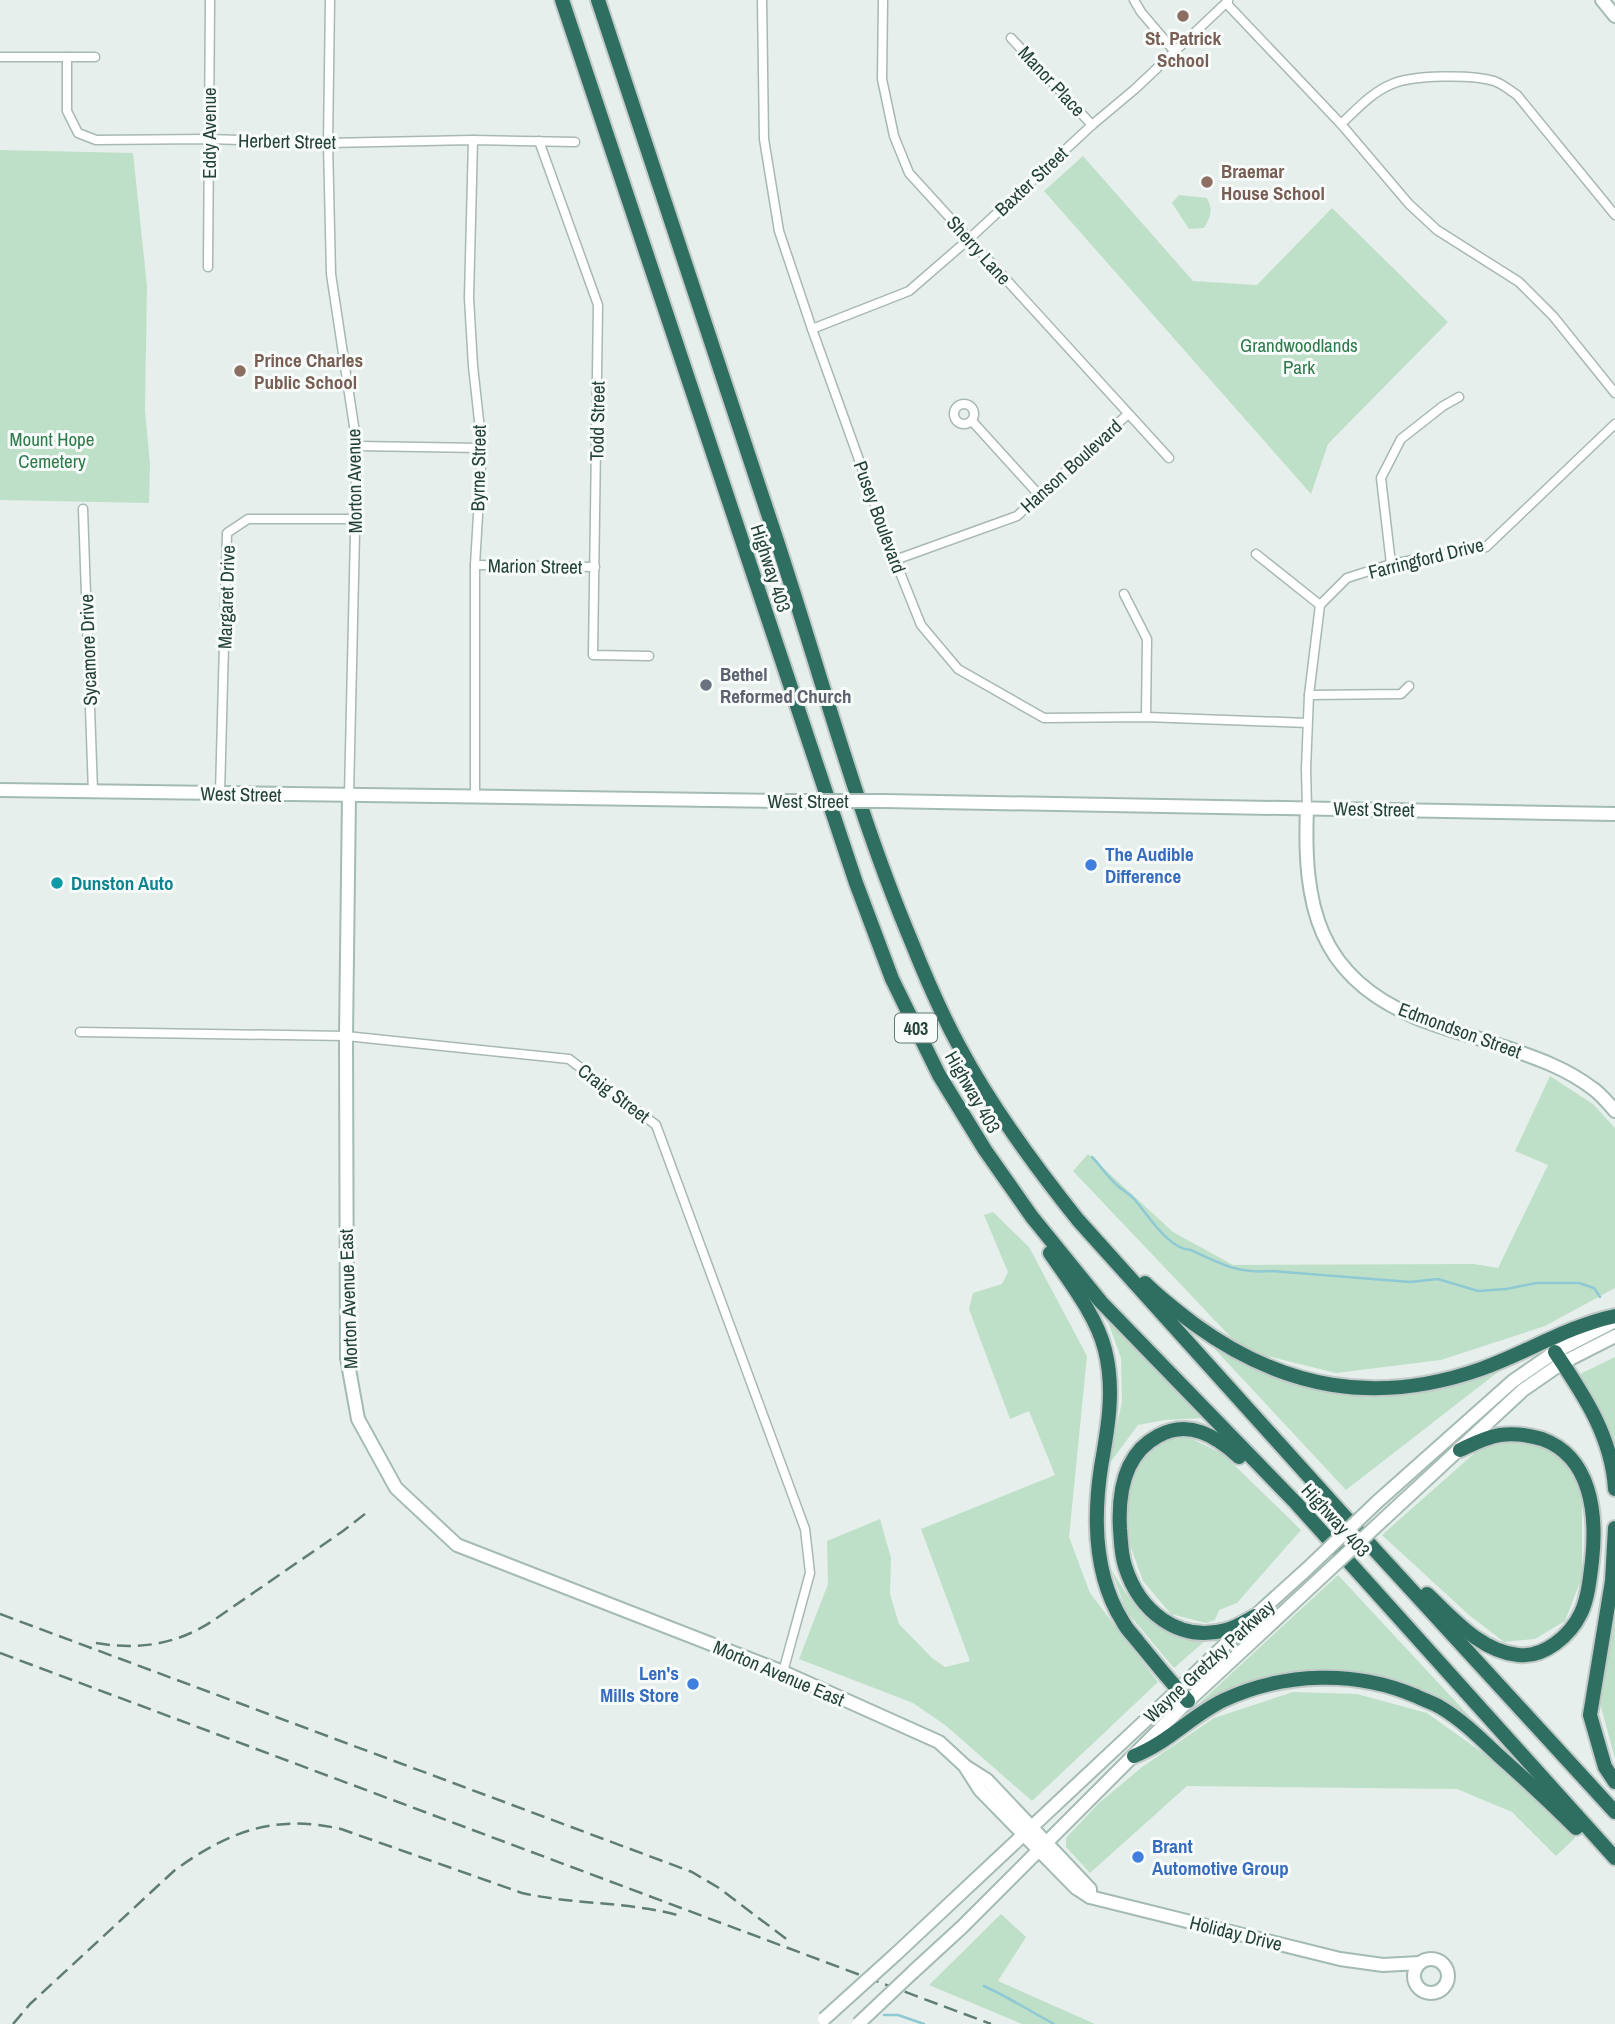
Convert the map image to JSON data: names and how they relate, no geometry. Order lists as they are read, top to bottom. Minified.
{"streets":{"highway":["Highway 403","403"],"main road":["West Street","Edmondson Street","Morton Avenue East","Wayne Gretzky Parkway","Holiday Drive"],"street":["Manor Place","Eddy Avenue","Herbert Street","Baxter Street","Sherry Lane","Todd Street","Hanson Boulevard","Byrne Street","Morton Avenue","Pusey Boulevard","Farringford Drive","Marion Street","Margaret Drive","Sycamore Drive","Craig Street"]},"crossings":[["Manor Place","Baxter Street"],["Eddy Avenue","Herbert Street"],["Herbert Street","Todd Street"],["Herbert Street","Byrne Street"],["Herbert Street","Morton Avenue"],["Baxter Street","Sherry Lane"],["Baxter Street","Pusey Boulevard"],["Sherry Lane","Hanson Boulevard"],["Todd Street","Marion Street"],["Hanson Boulevard","Pusey Boulevard"],["Byrne Street","Marion Street"],["Byrne Street","West Street"],["Morton Avenue","Margaret Drive"],["Morton Avenue","West Street"],["Morton Avenue","Morton Avenue East"],["Margaret Drive","West Street"],["Sycamore Drive","West Street"],["West Street","Edmondson Street"],["West Street","Morton Avenue East"],["Craig Street","Morton Avenue East"],["Morton Avenue East","Wayne Gretzky Parkway"],["Morton Avenue East","Holiday Drive"],["Wayne Gretzky Parkway","Holiday Drive"]],"parks":["Grandwoodlands Park","Mount Hope Cemetery"],"places":["St. Patrick School","Braemar House School","Prince Charles Public School","Bethel Reformed Church","The Audible Difference","Dunston Auto","Len's Mills Store","Brant Automotive Group"]}
